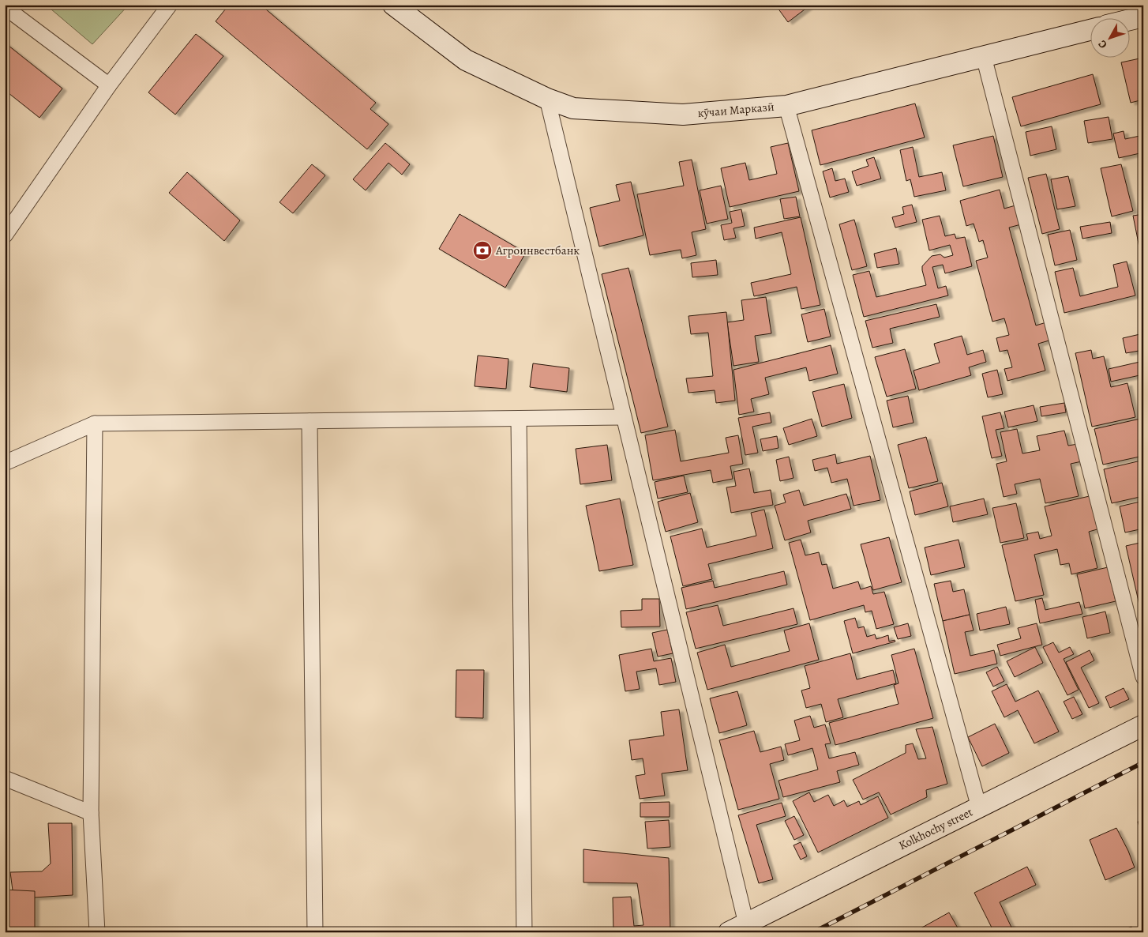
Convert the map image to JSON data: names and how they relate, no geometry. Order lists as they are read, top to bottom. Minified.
{"streets":{"main road":["кӯчаи Марказӣ","Kolkhochy street"]},"places":{"bank":["Агроинвестбанк"]},"north":"bottom left"}
